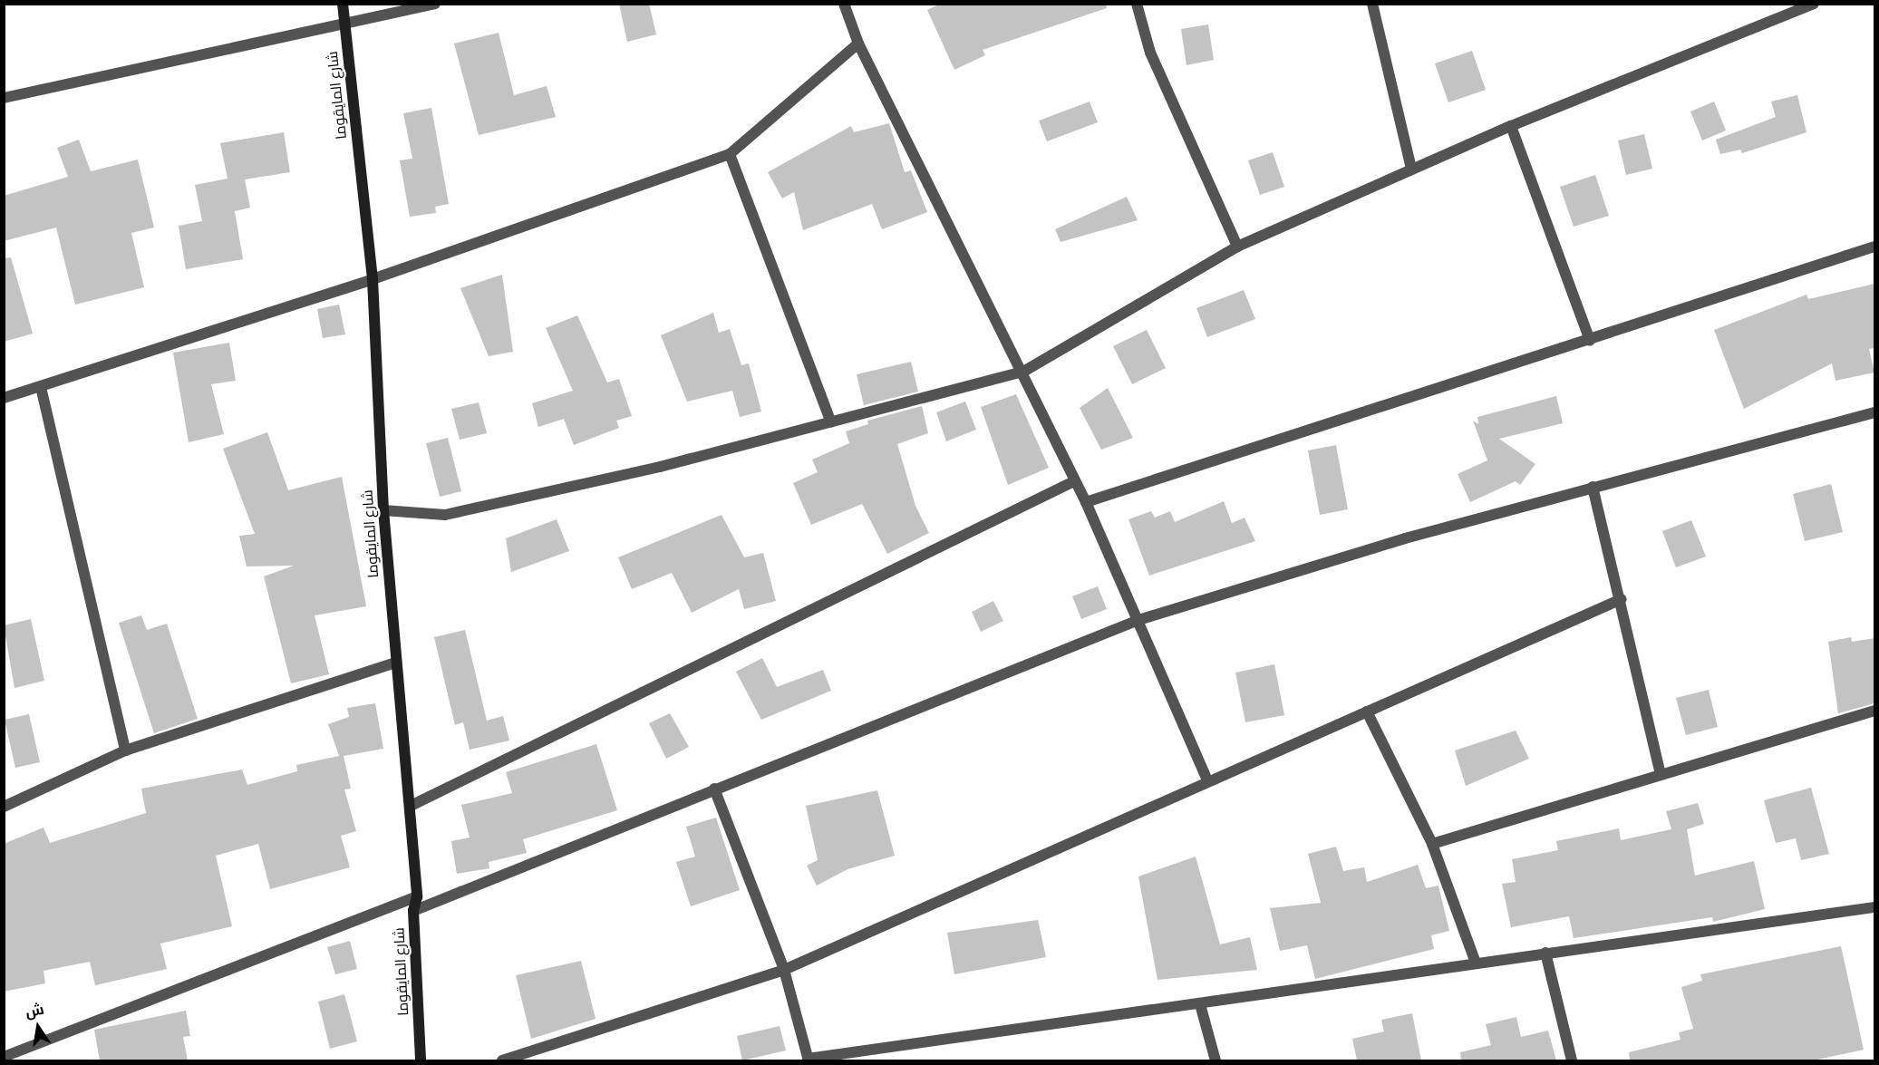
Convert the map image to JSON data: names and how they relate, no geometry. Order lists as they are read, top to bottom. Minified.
{"streets":{"street":["شارع المايقوما"]},"north":"top"}
